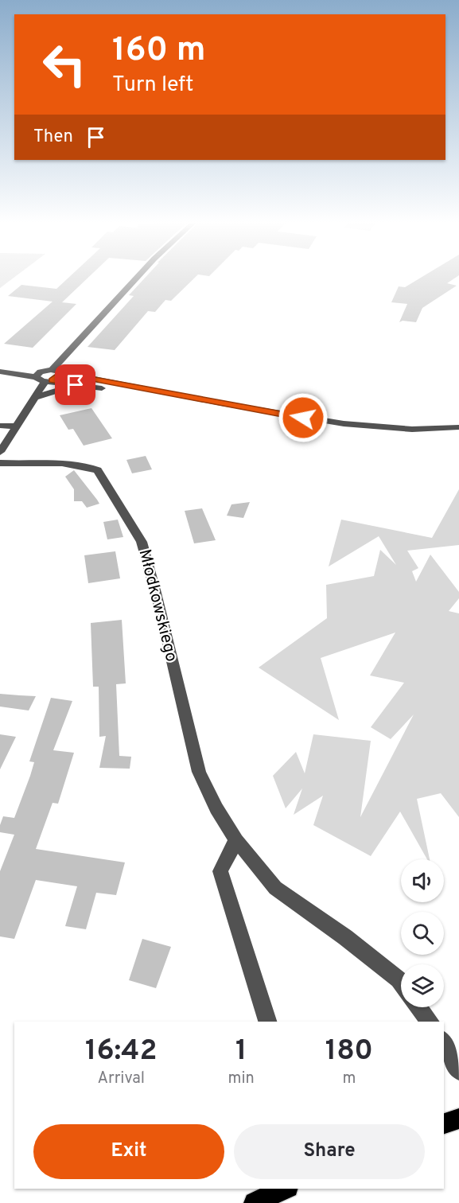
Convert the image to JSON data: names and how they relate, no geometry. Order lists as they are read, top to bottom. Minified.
{"streets":{"street":["Młodkowskiego"]},"page":{"turn":["160 m","Turn left"],"then":"Then","eta":["16:42","Arrival","1","min","180","m"],"buttons":["Exit","Share"]}}
